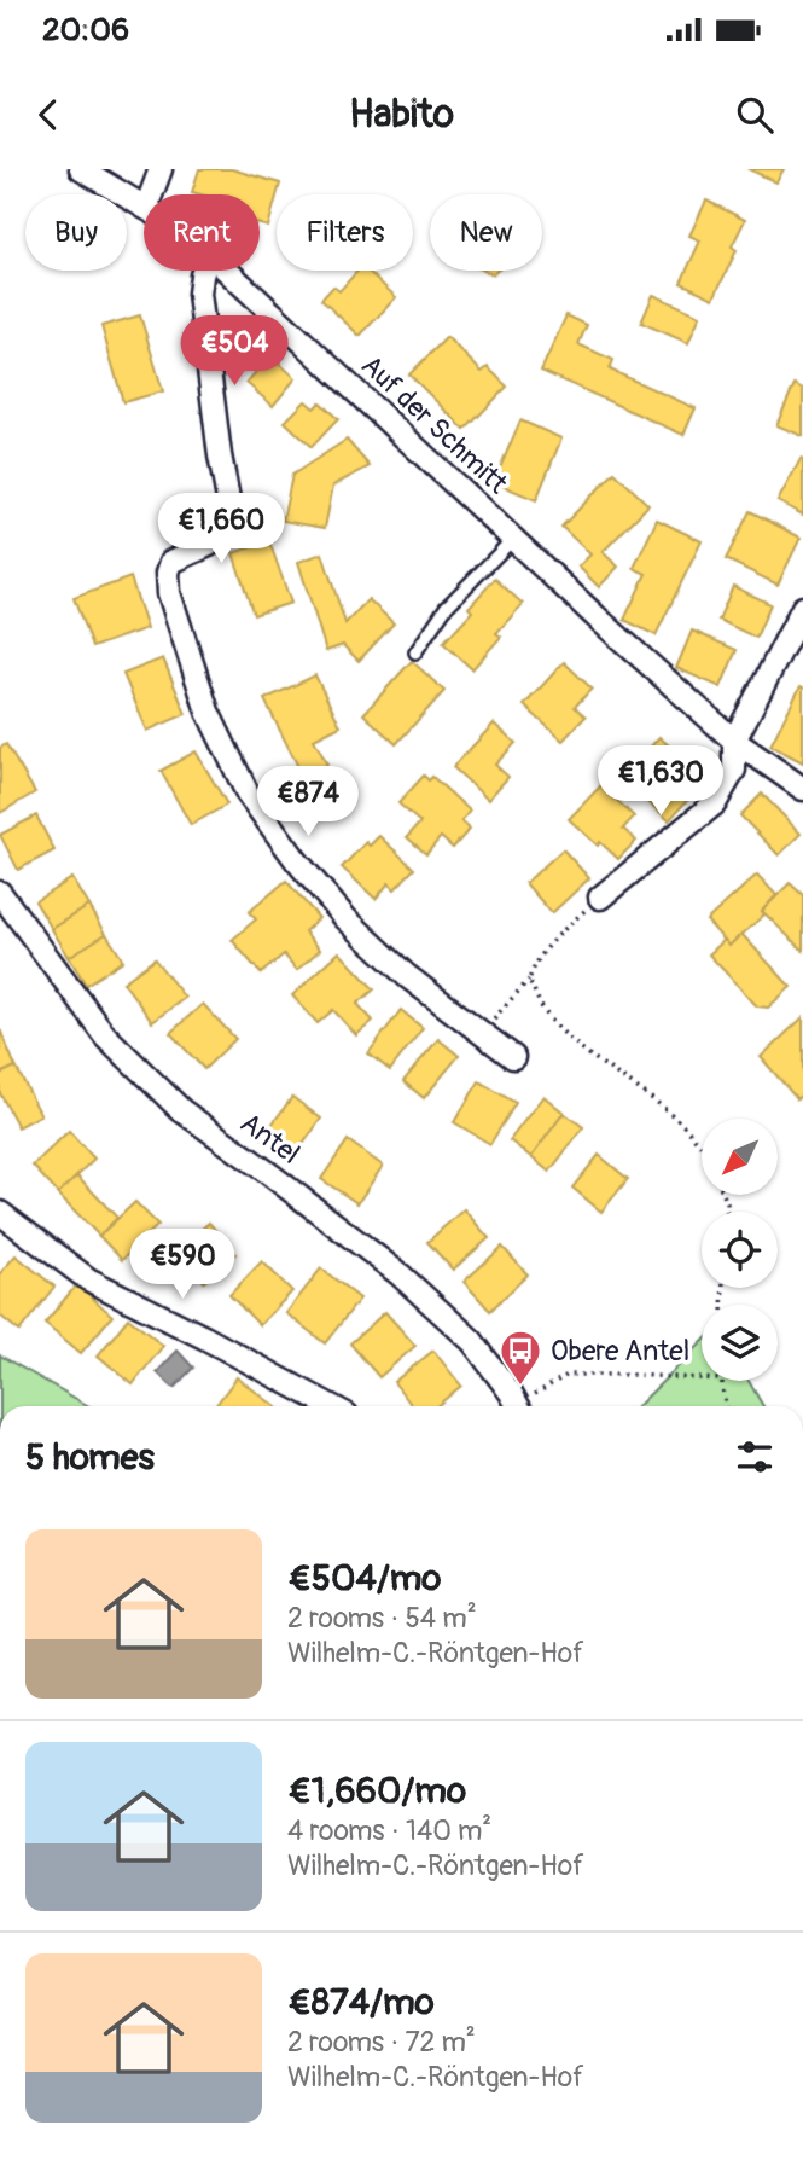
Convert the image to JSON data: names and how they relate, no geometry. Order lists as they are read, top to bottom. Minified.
{"streets":{"street":["Auf der Schmitt","Antel"]},"places":{"bus stop":["Obere Antel"]},"north":"bottom left","page":{"status":"20:06","header":"Habito","chip":["Buy","Rent","Filters","New"],"price":["€504","€1,660","€1,630","€874","€590"],"heading":"5 homes","list":[{"name":"€504/mo","note":"2 rooms · 54 m² · Wilhelm-C.-Röntgen-Hof"},{"name":"€1,660/mo","note":"4 rooms · 140 m² · Wilhelm-C.-Röntgen-Hof"},{"name":"€874/mo","note":"2 rooms · 72 m² · Wilhelm-C.-Röntgen-Hof"}]}}
